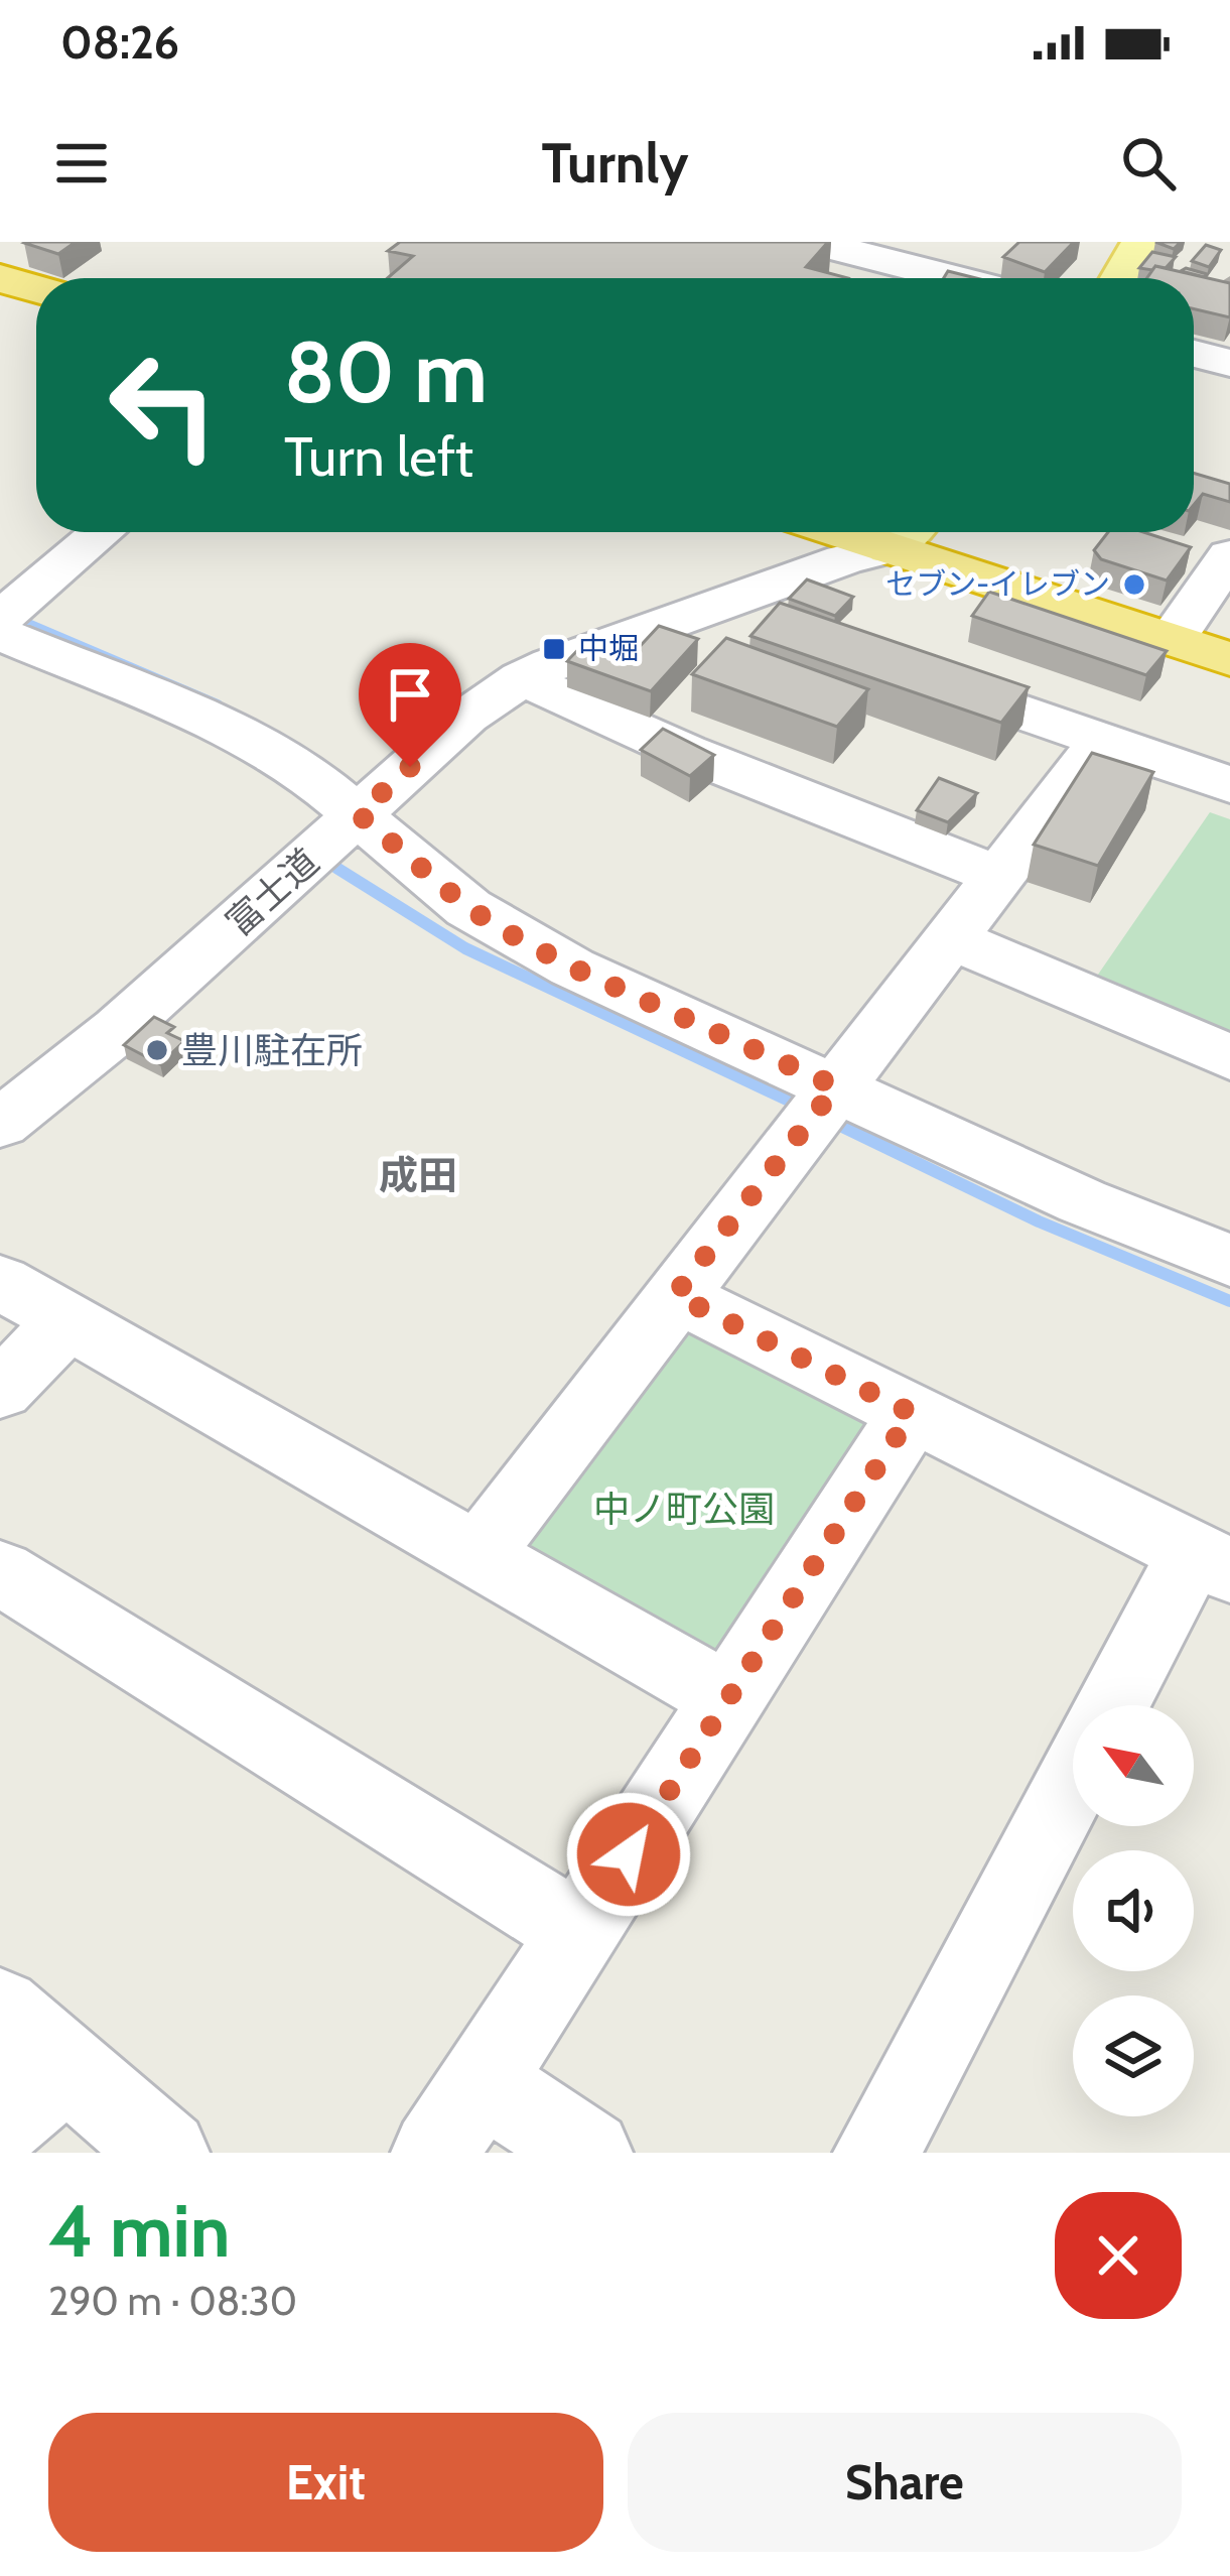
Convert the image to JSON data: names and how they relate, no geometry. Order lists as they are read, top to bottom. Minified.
{"streets":{"street":["富士道"]},"districts":["成田"],"parks":["中ノ町公園"],"places":{"other":["セブン-イレブン","豊川駐在所"],"transit":["中堀"]},"north":"top left","page":{"status":"08:26","header":"Turnly","turn":["80 m","Turn left"],"heading":["4 min","290 m · 08:30"],"buttons":["Exit","Share"]}}
